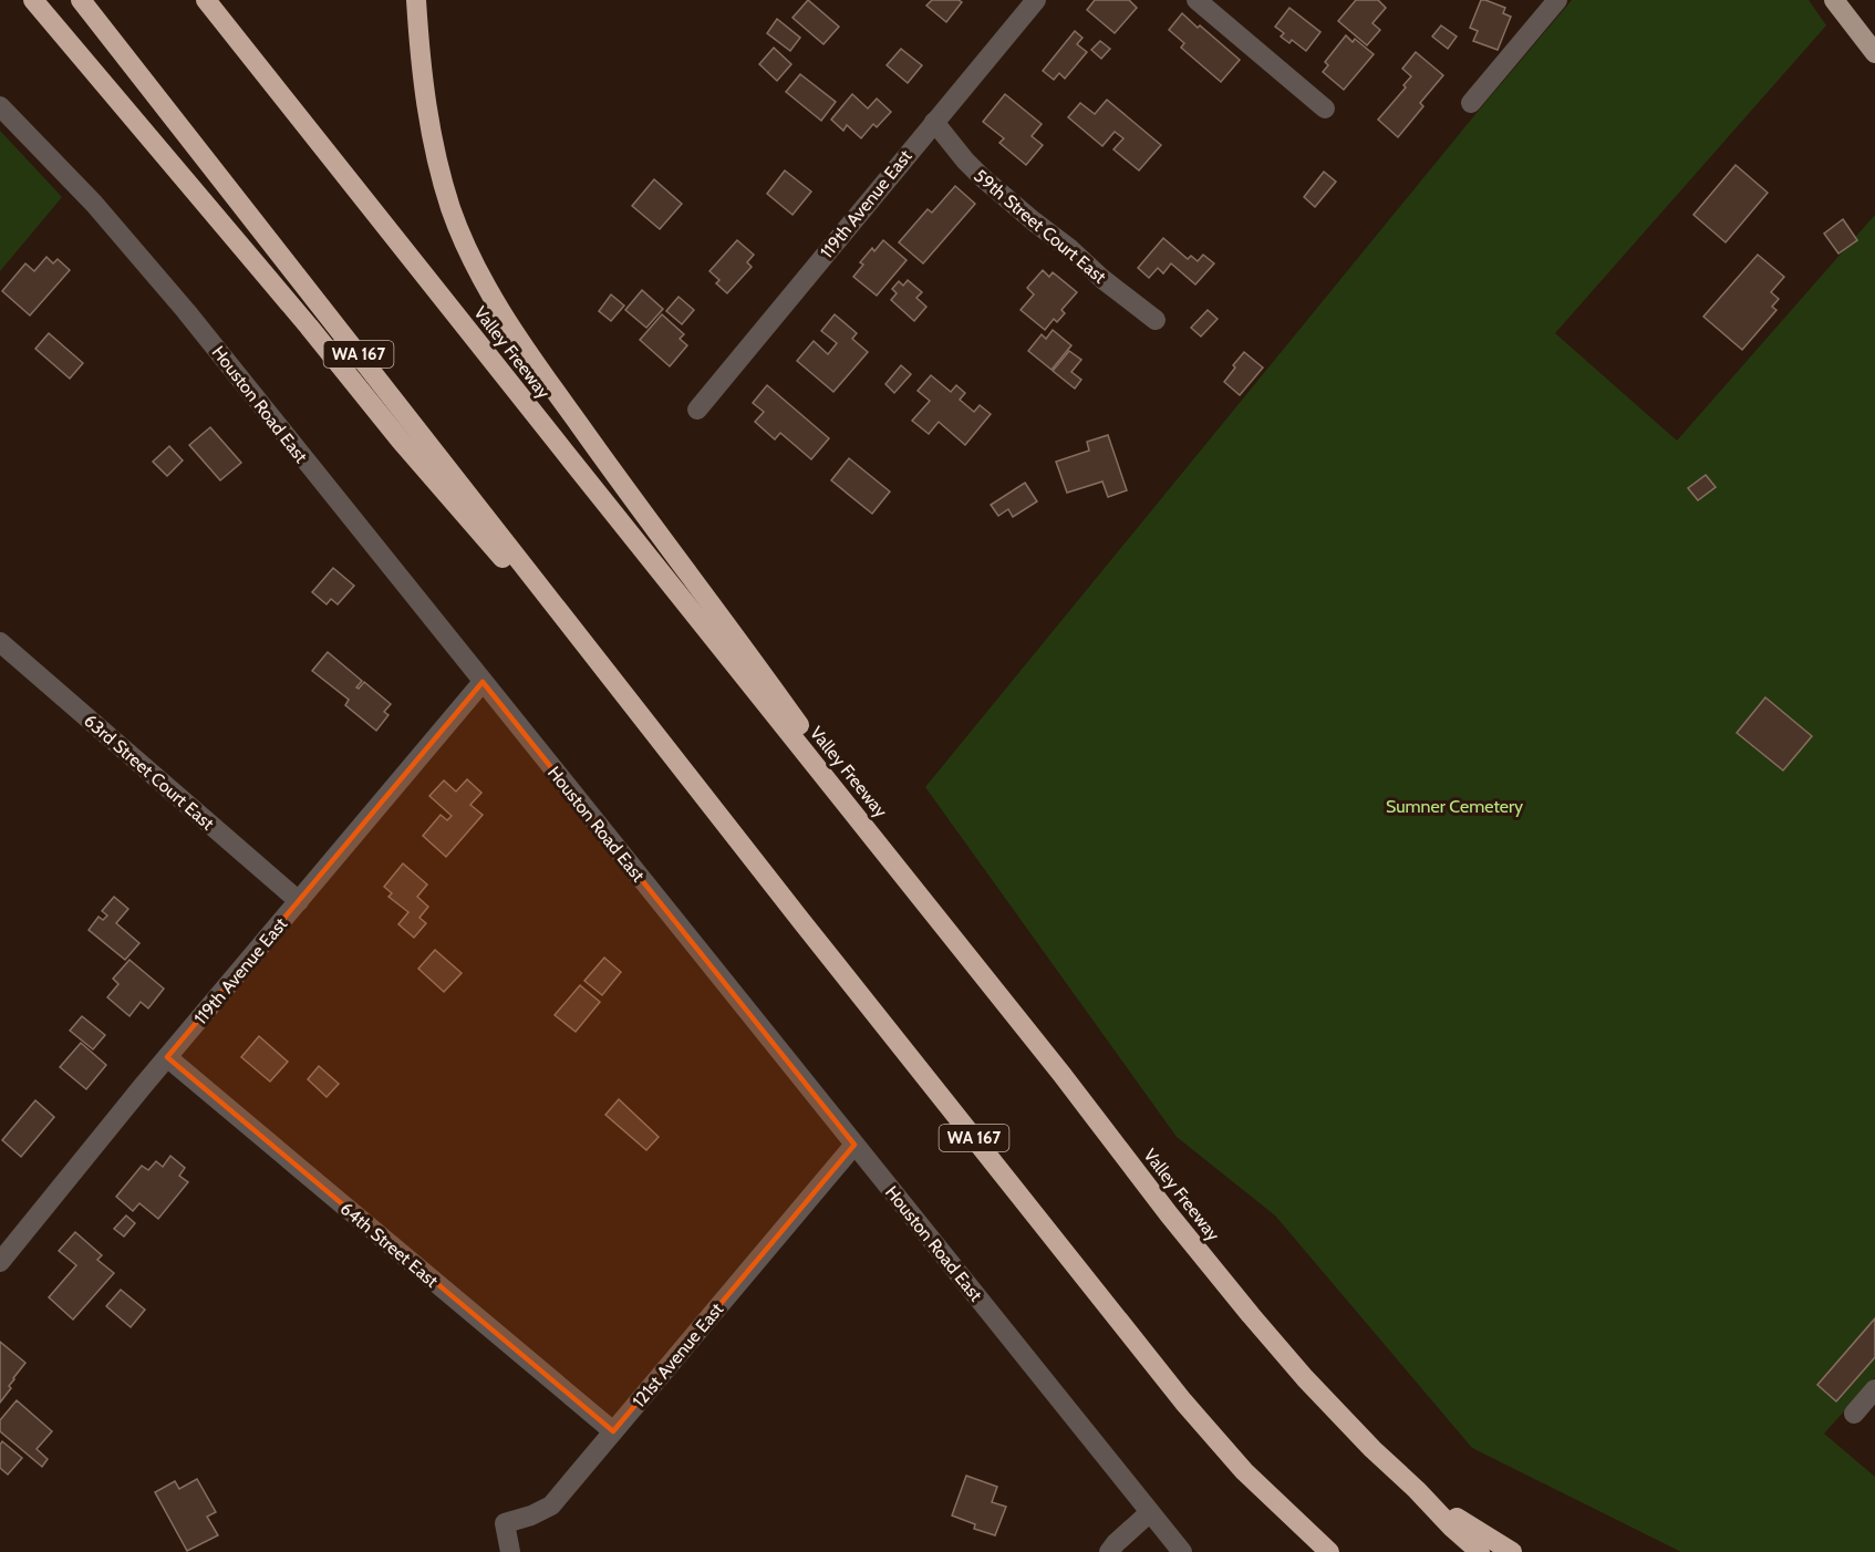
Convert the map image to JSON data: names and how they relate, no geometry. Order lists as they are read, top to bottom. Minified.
{"streets":{"highway":["Valley Freeway","WA 167"],"street":["119th Avenue East","59th Street Court East","Houston Road East","63rd Street Court East","64th Street East","121st Avenue East"]},"crossings":[["119th Avenue East","59th Street Court East"],["119th Avenue East","Houston Road East"],["119th Avenue East","63rd Street Court East"],["119th Avenue East","64th Street East"],["Houston Road East","121st Avenue East"],["64th Street East","121st Avenue East"]],"parks":["Sumner Cemetery"]}
